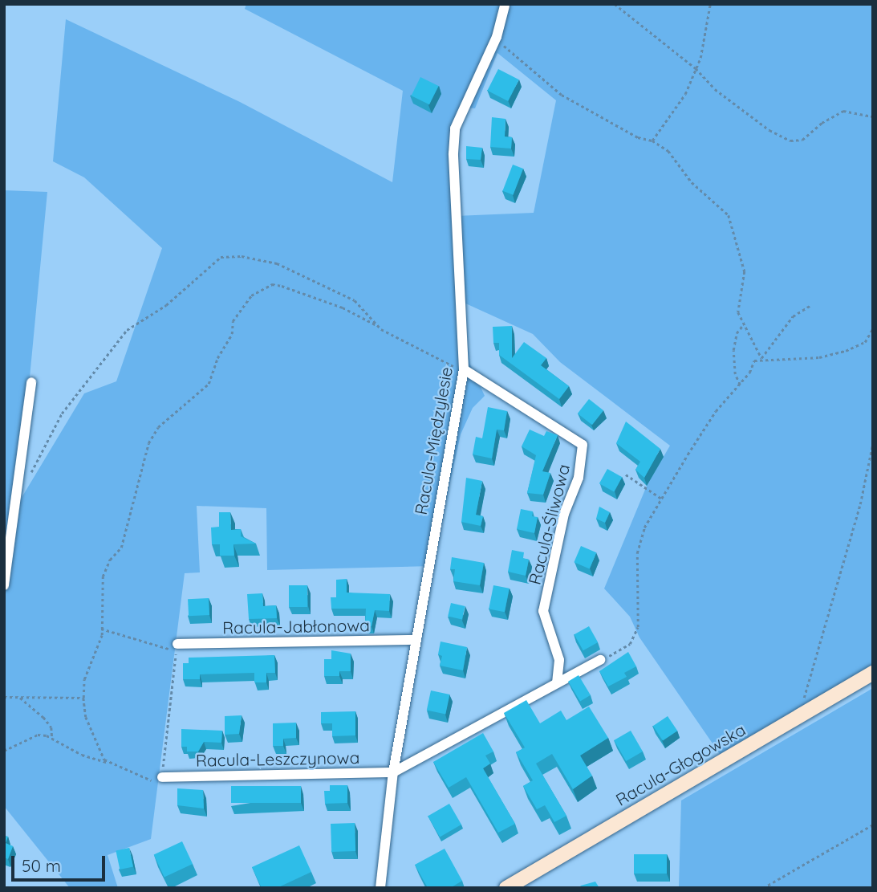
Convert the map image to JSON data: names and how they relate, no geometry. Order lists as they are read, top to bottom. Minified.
{"streets":{"street":["Racula-Międzylesie","Racula-Śliwowa","Racula-Jabłonowa","Racula-Leszczynowa","Racula-Głogowska"]},"crossings":[["Racula-Międzylesie","Racula-Śliwowa"],["Racula-Międzylesie","Racula-Jabłonowa"],["Racula-Międzylesie","Racula-Leszczynowa"]],"scale_bar":"50 m"}
